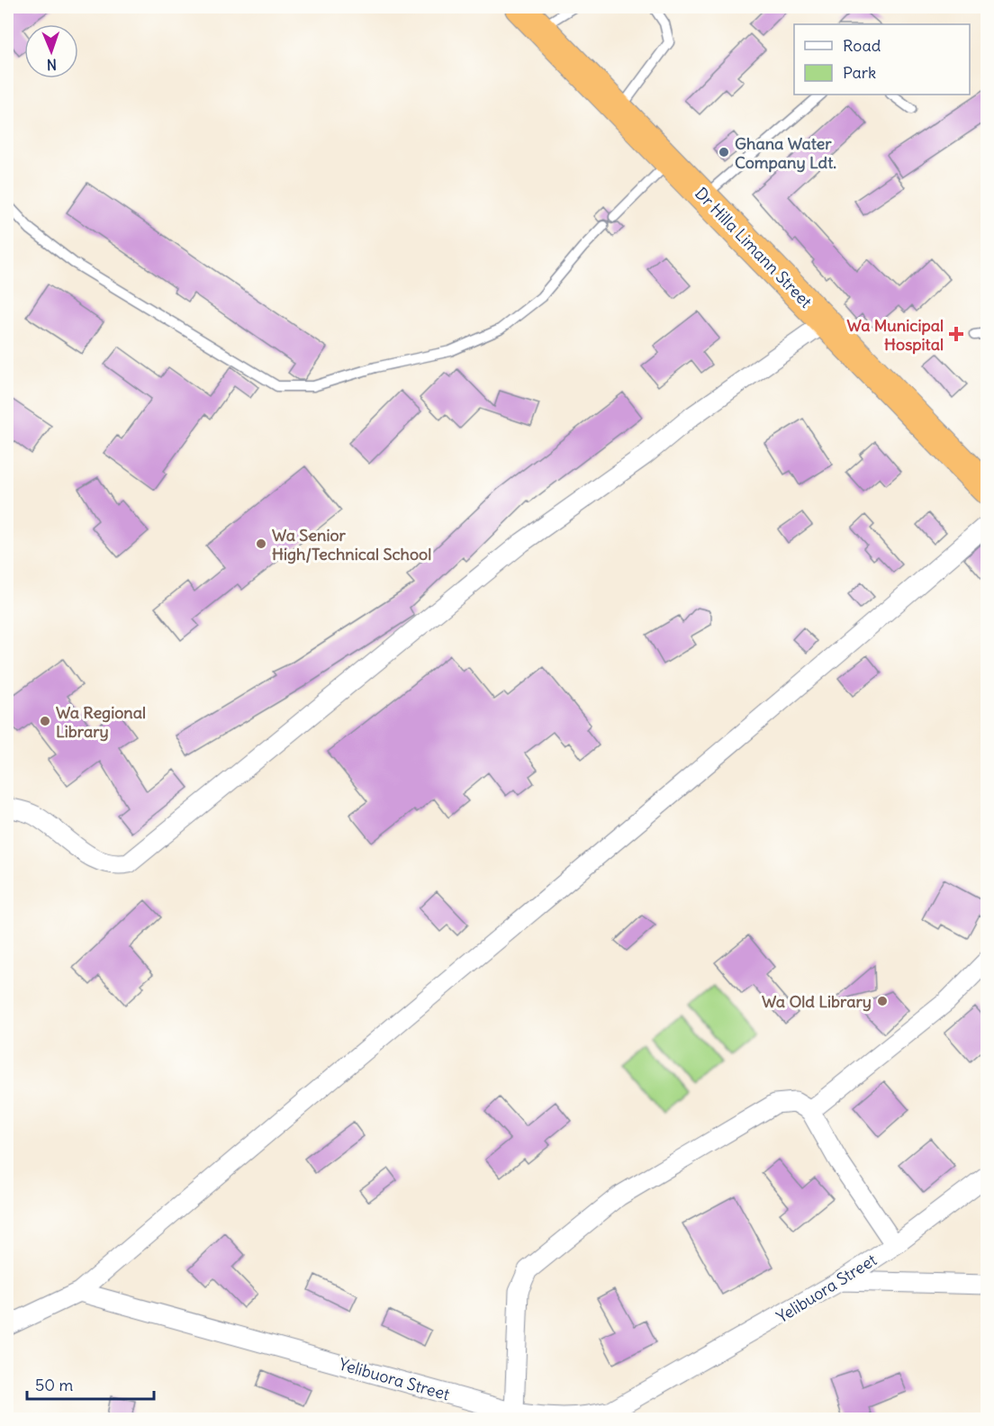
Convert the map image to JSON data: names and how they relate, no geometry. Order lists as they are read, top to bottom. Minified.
{"streets":{"highway":["Dr Hilla Limann Street"],"street":["Yelibuora Street"]},"places":{"other":["Ghana Water Company Ldt.","Wa Senior High/Technical School","Wa Regional Library","Wa Old Library"],"health":["Wa Municipal Hospital"]},"legend":["Road","Park"],"scale_bar":"50 m","north":"bottom"}
